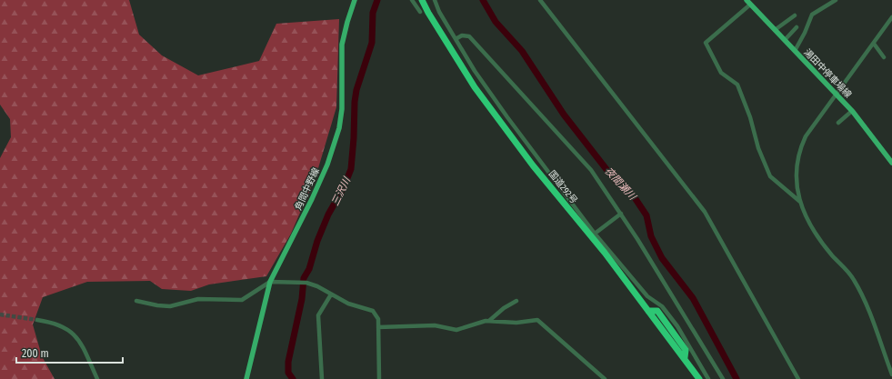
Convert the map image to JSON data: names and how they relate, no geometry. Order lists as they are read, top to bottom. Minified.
{"streets":{"highway":["国道292号"],"main road":["湯田中停車場線","角間中野線"]},"water":["夜間瀬川","三沢川"],"scale_bar":"200 m"}
